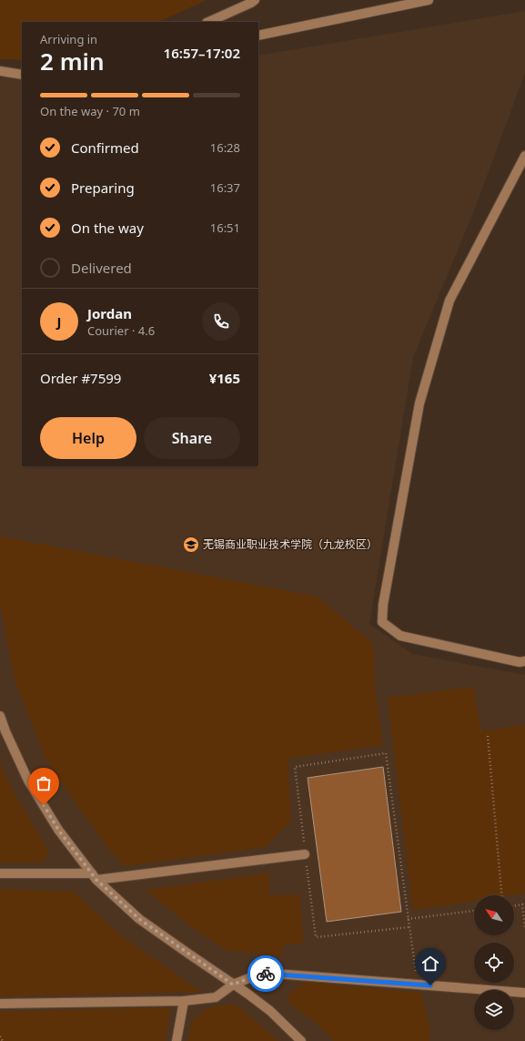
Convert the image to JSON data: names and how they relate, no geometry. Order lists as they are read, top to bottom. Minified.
{"places":{"school or university":["无锡商业职业技术学院（九龙校区）"]},"north":"top left","page":{"heading":["2 min","Arriving in","16:57–17:02"],"panel":["Jordan","Courier · 4.6","Order #7599","¥165"],"bar":"On the way · 70 m","list":[["Confirmed","16:28"],["Preparing","16:37"],["On the way","16:51"],"Delivered"],"round":"J","buttons":["Help","Share"]}}
